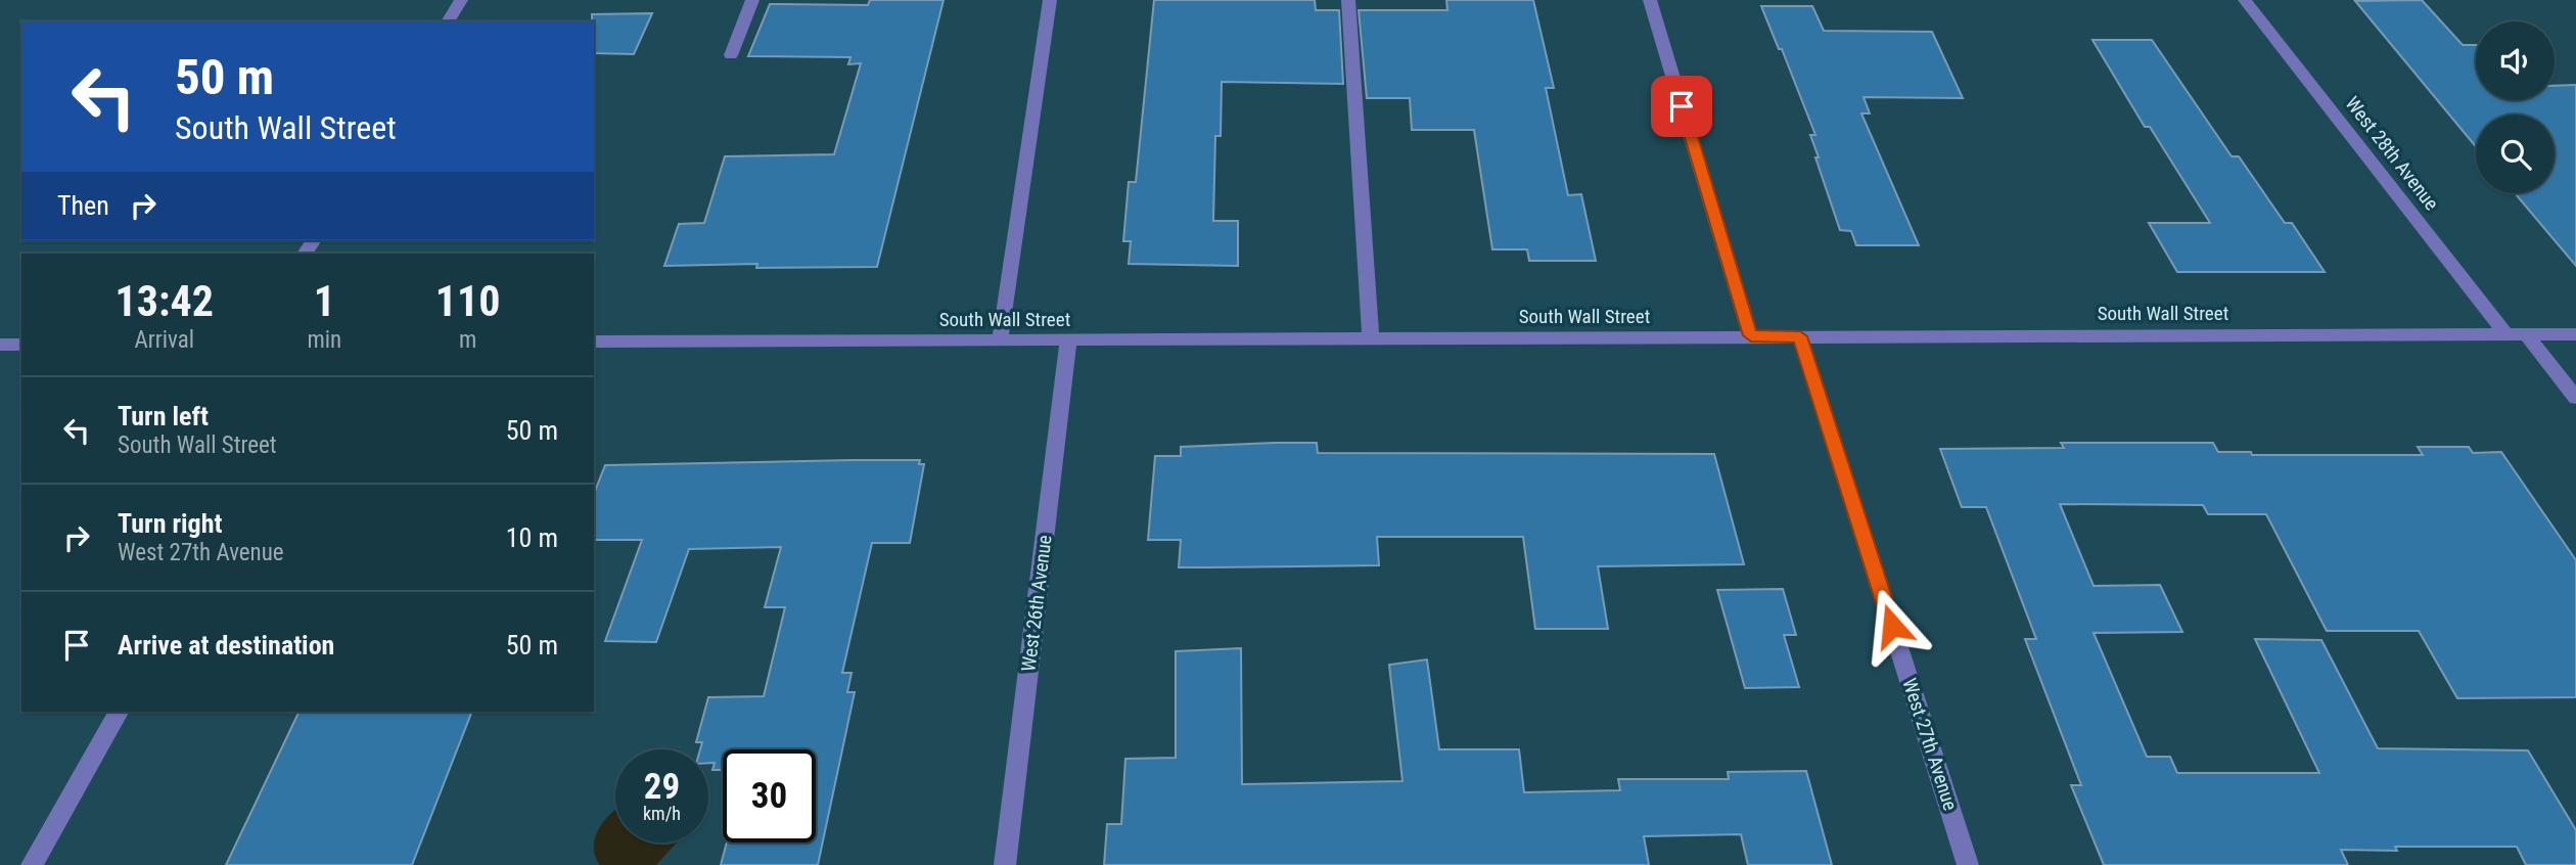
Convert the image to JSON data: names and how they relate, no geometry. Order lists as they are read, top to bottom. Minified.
{"streets":{"street":["West 28th Avenue","South Wall Street","West 26th Avenue","West 27th Avenue"]},"crossings":[["West 28th Avenue","South Wall Street"],["South Wall Street","West 26th Avenue"],["South Wall Street","West 27th Avenue"]],"page":{"turn":["50 m","South Wall Street"],"then":"Then","eta":["13:42","Arrival","1","min","110","m"],"list":[{"name":"Turn left","note":"South Wall Street","value":"50 m"},{"name":"Turn right","note":"West 27th Avenue","value":"10 m"},{"name":"Arrive at destination","value":"50 m"}],"speed":"29 km/h","limit":"30"}}
